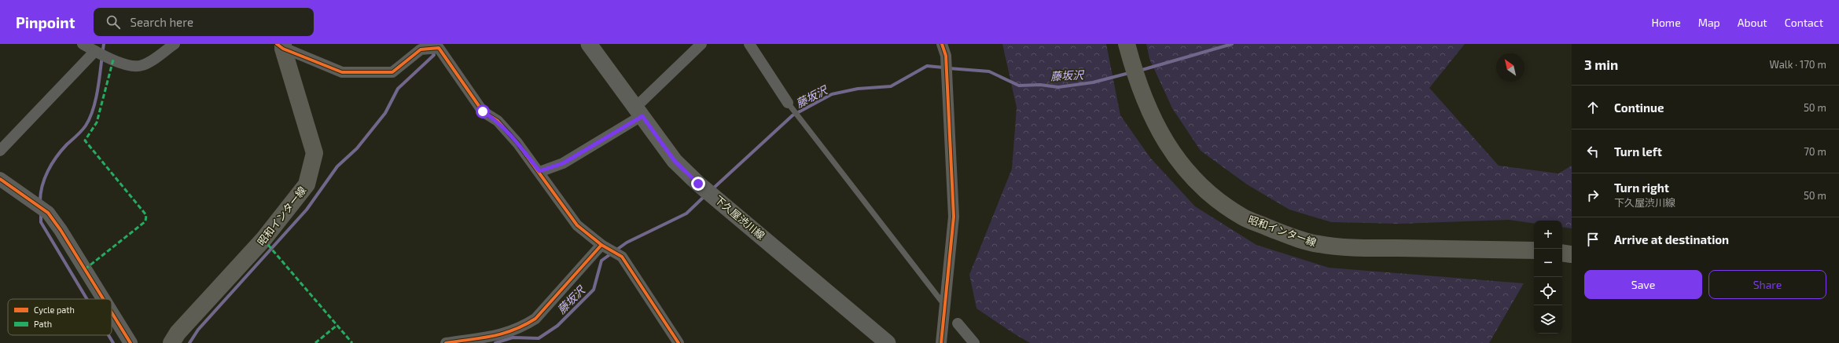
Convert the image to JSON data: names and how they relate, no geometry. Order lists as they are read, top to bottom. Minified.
{"streets":{"main road":["昭和インター線","下久屋渋川線"]},"water":["藤坂沢"],"legend":["Cycle path","Path"],"north":"top left","page":{"header":"Pinpoint","search":"Search here","nav":["Home","Map","About","Contact"],"heading":["3 min","Walk · 170 m"],"list":[["Continue","50 m"],["Turn left","70 m"],["Turn right","下久屋渋川線","50 m"],"Arrive at destination"],"map_buttons":["+","−"],"buttons":["Save","Share"]}}
